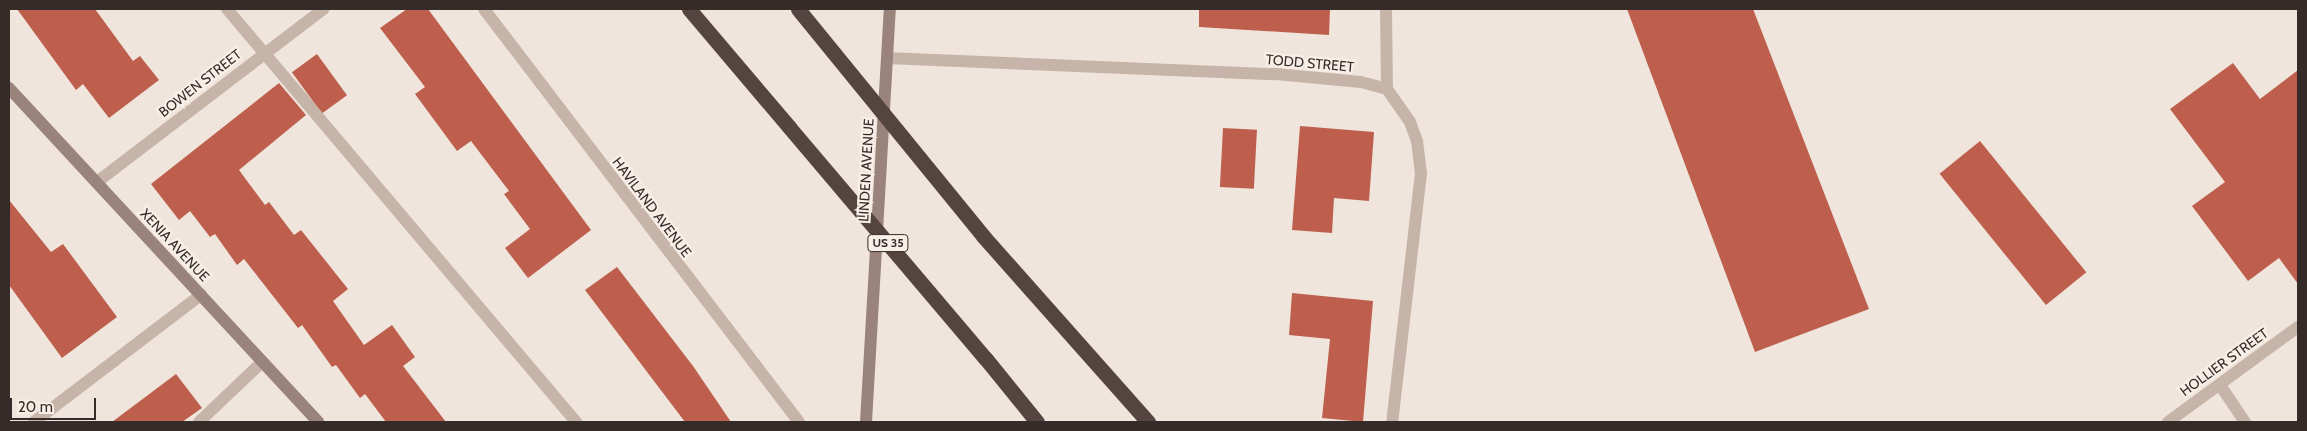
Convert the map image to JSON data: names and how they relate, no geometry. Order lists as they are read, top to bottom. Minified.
{"streets":{"highway":["US 35"],"street":["TODD STREET","BOWEN STREET","LINDEN AVENUE","HAVILAND AVENUE","XENIA AVENUE","HOLLIER STREET"]},"crossings":[["TODD STREET","LINDEN AVENUE"],["BOWEN STREET","XENIA AVENUE"]],"scale_bar":"20 m"}
